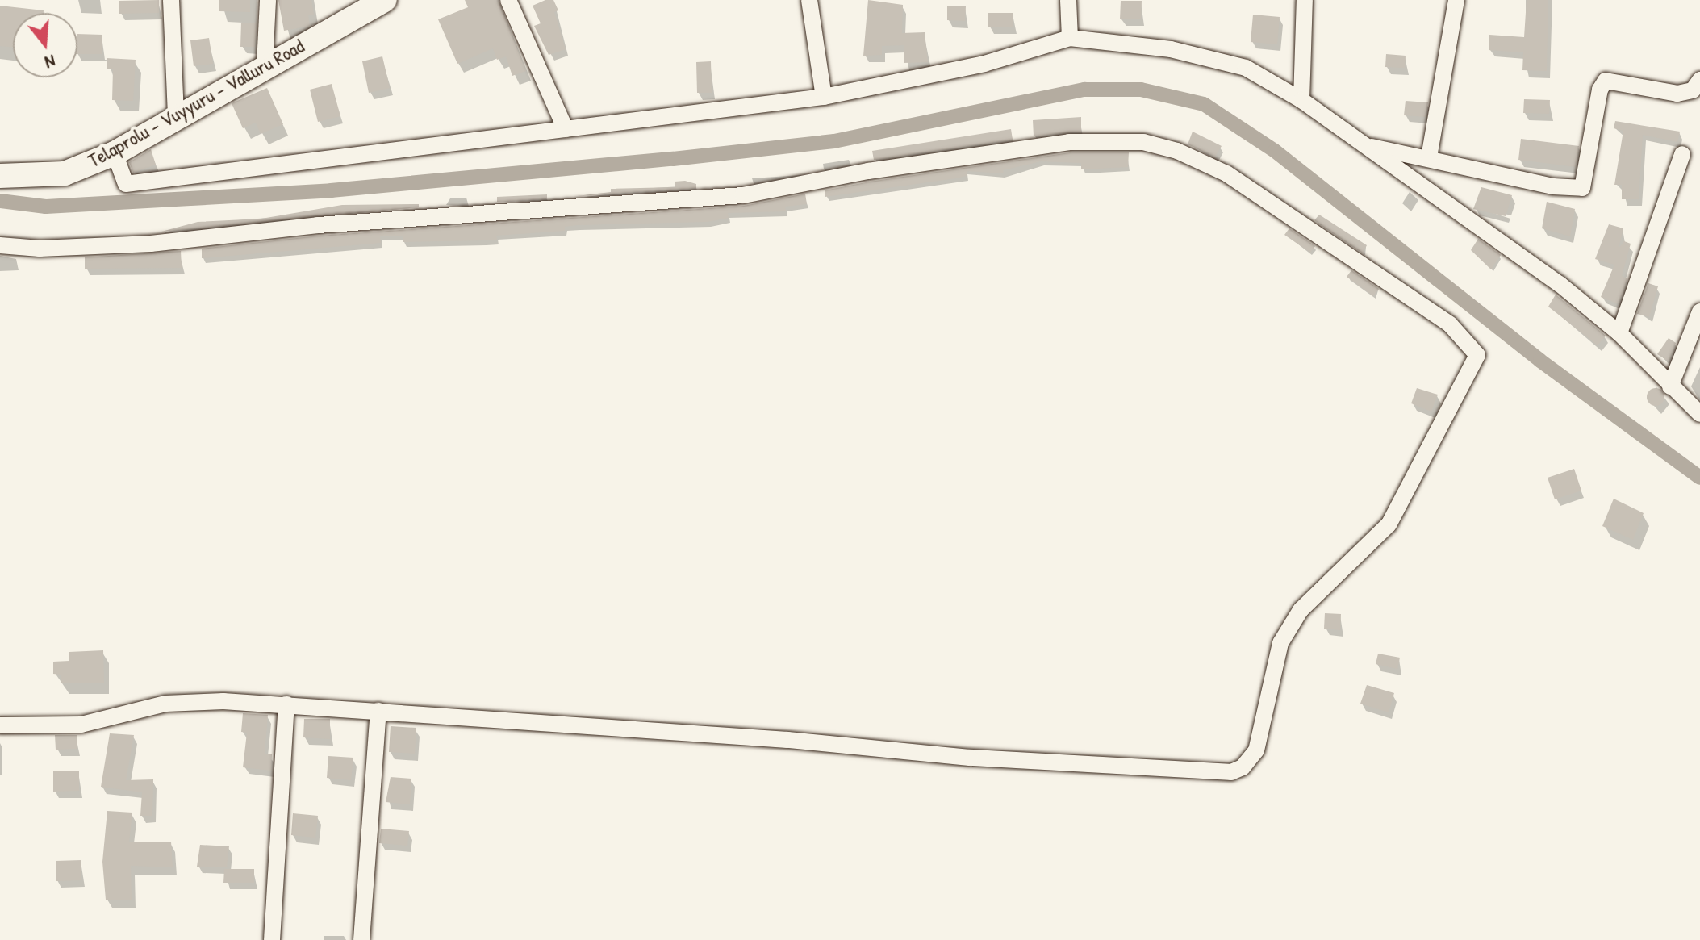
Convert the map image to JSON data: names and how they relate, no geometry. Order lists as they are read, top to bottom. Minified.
{"streets":{"main road":["Telaprolu - Vuyyuru - Valluru Road"]},"north":"bottom"}
